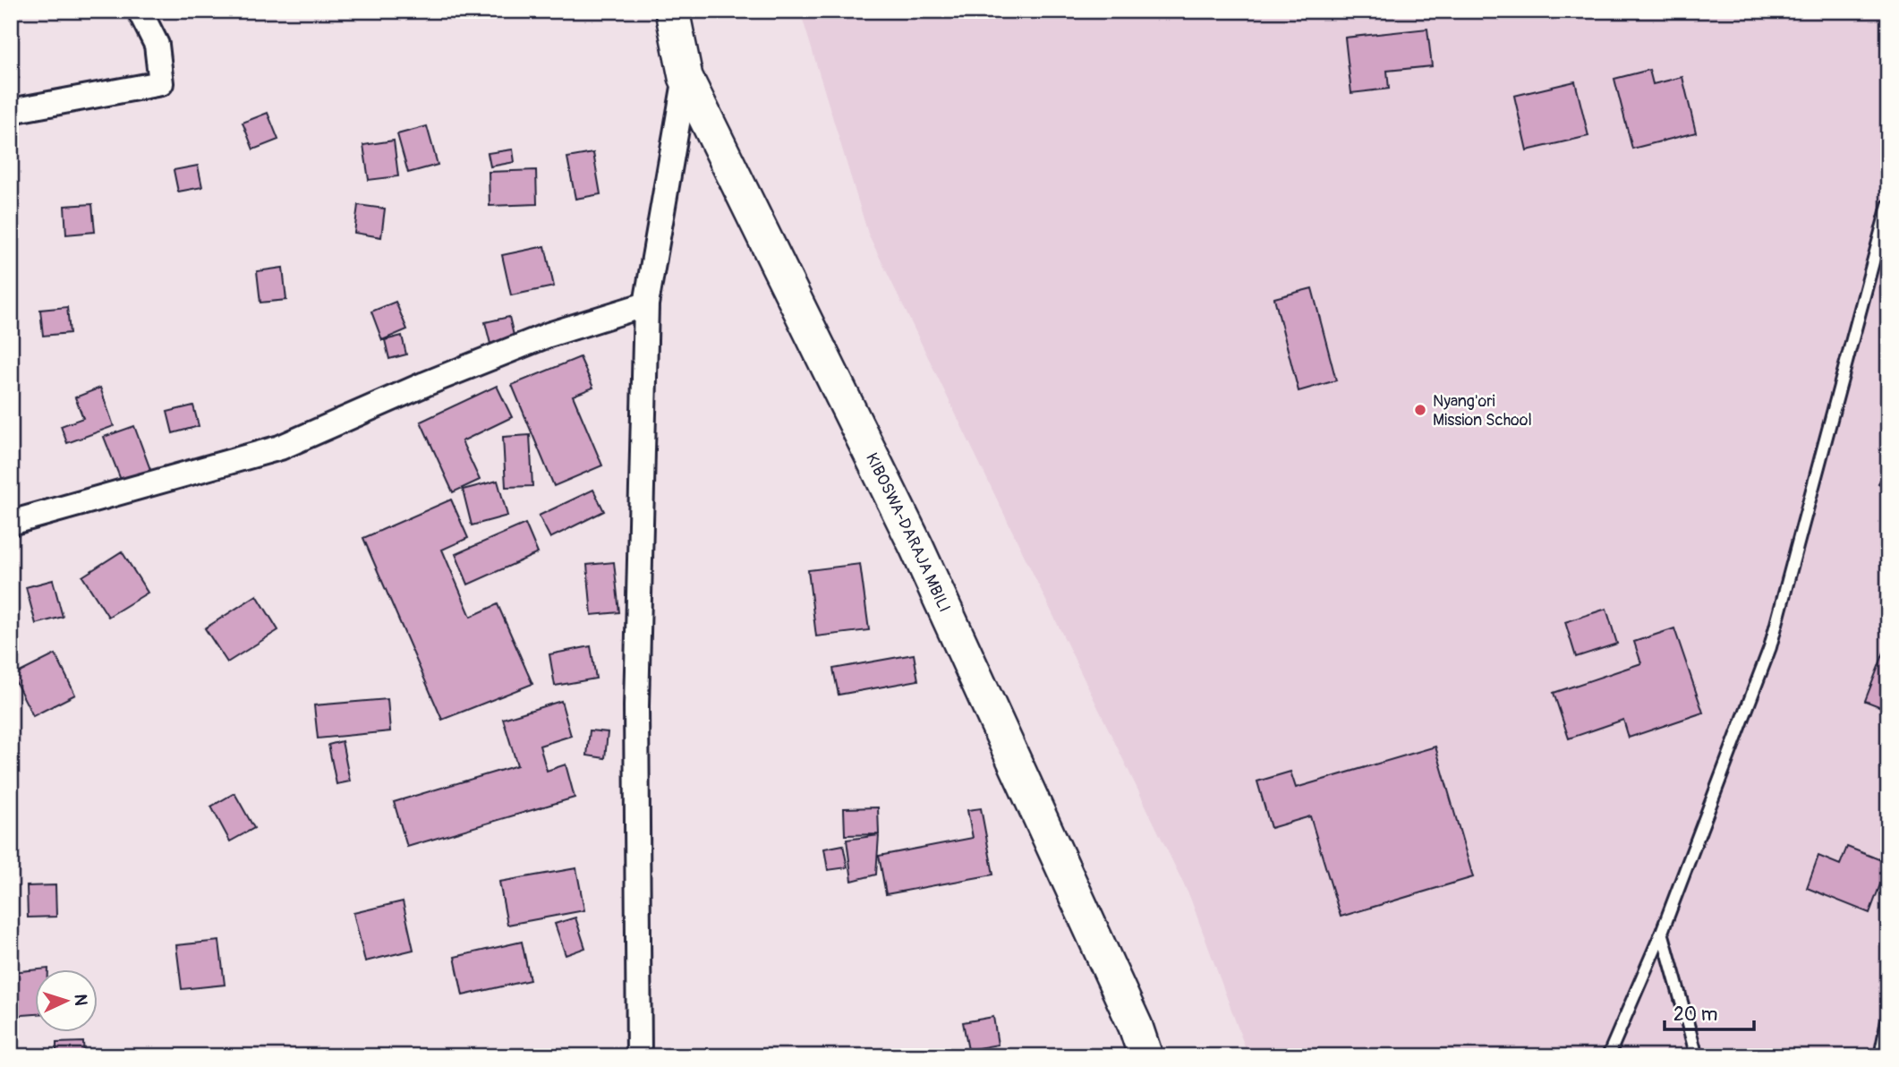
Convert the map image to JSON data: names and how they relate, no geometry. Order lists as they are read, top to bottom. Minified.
{"streets":{"main road":["KIBOSWA-DARAJA MBILI"]},"places":["Nyang'ori Mission School"],"scale_bar":"20 m","north":"right"}
